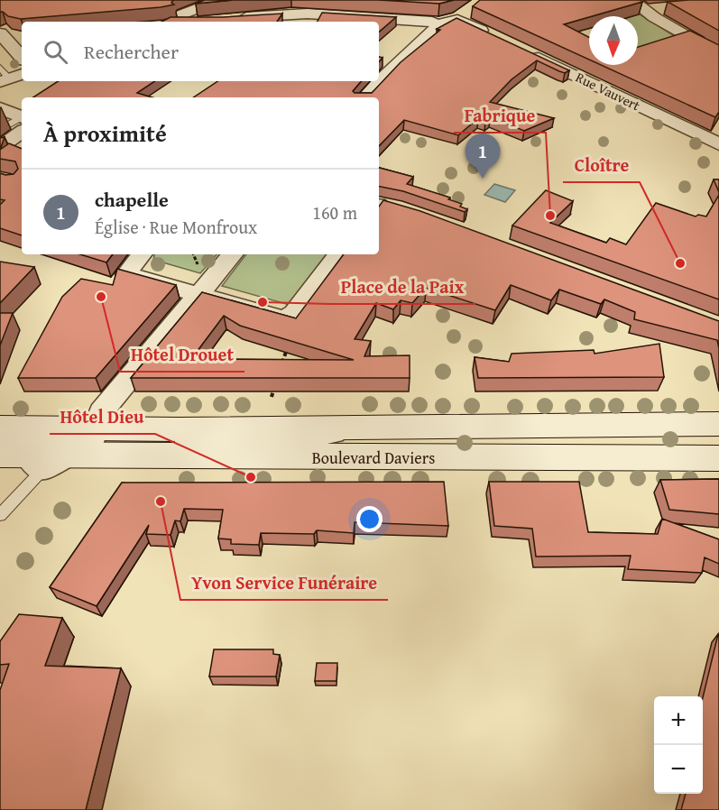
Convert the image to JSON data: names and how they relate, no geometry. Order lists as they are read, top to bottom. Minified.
{"streets":{"main road":["Boulevard Daviers"],"street":["Rue Vauvert"]},"places":["Fabrique","Cloître","Hôtel Drouet","Place de la Paix","Hôtel Dieu","Yvon Service Funéraire"],"north":"bottom","page":{"search":"Rechercher","heading":"À proximité","pins":"1","list":[{"mark":"1","name":"chapelle","note":"Église · Rue Monfroux","value":"160 m"}],"map_buttons":["+","−"]}}
